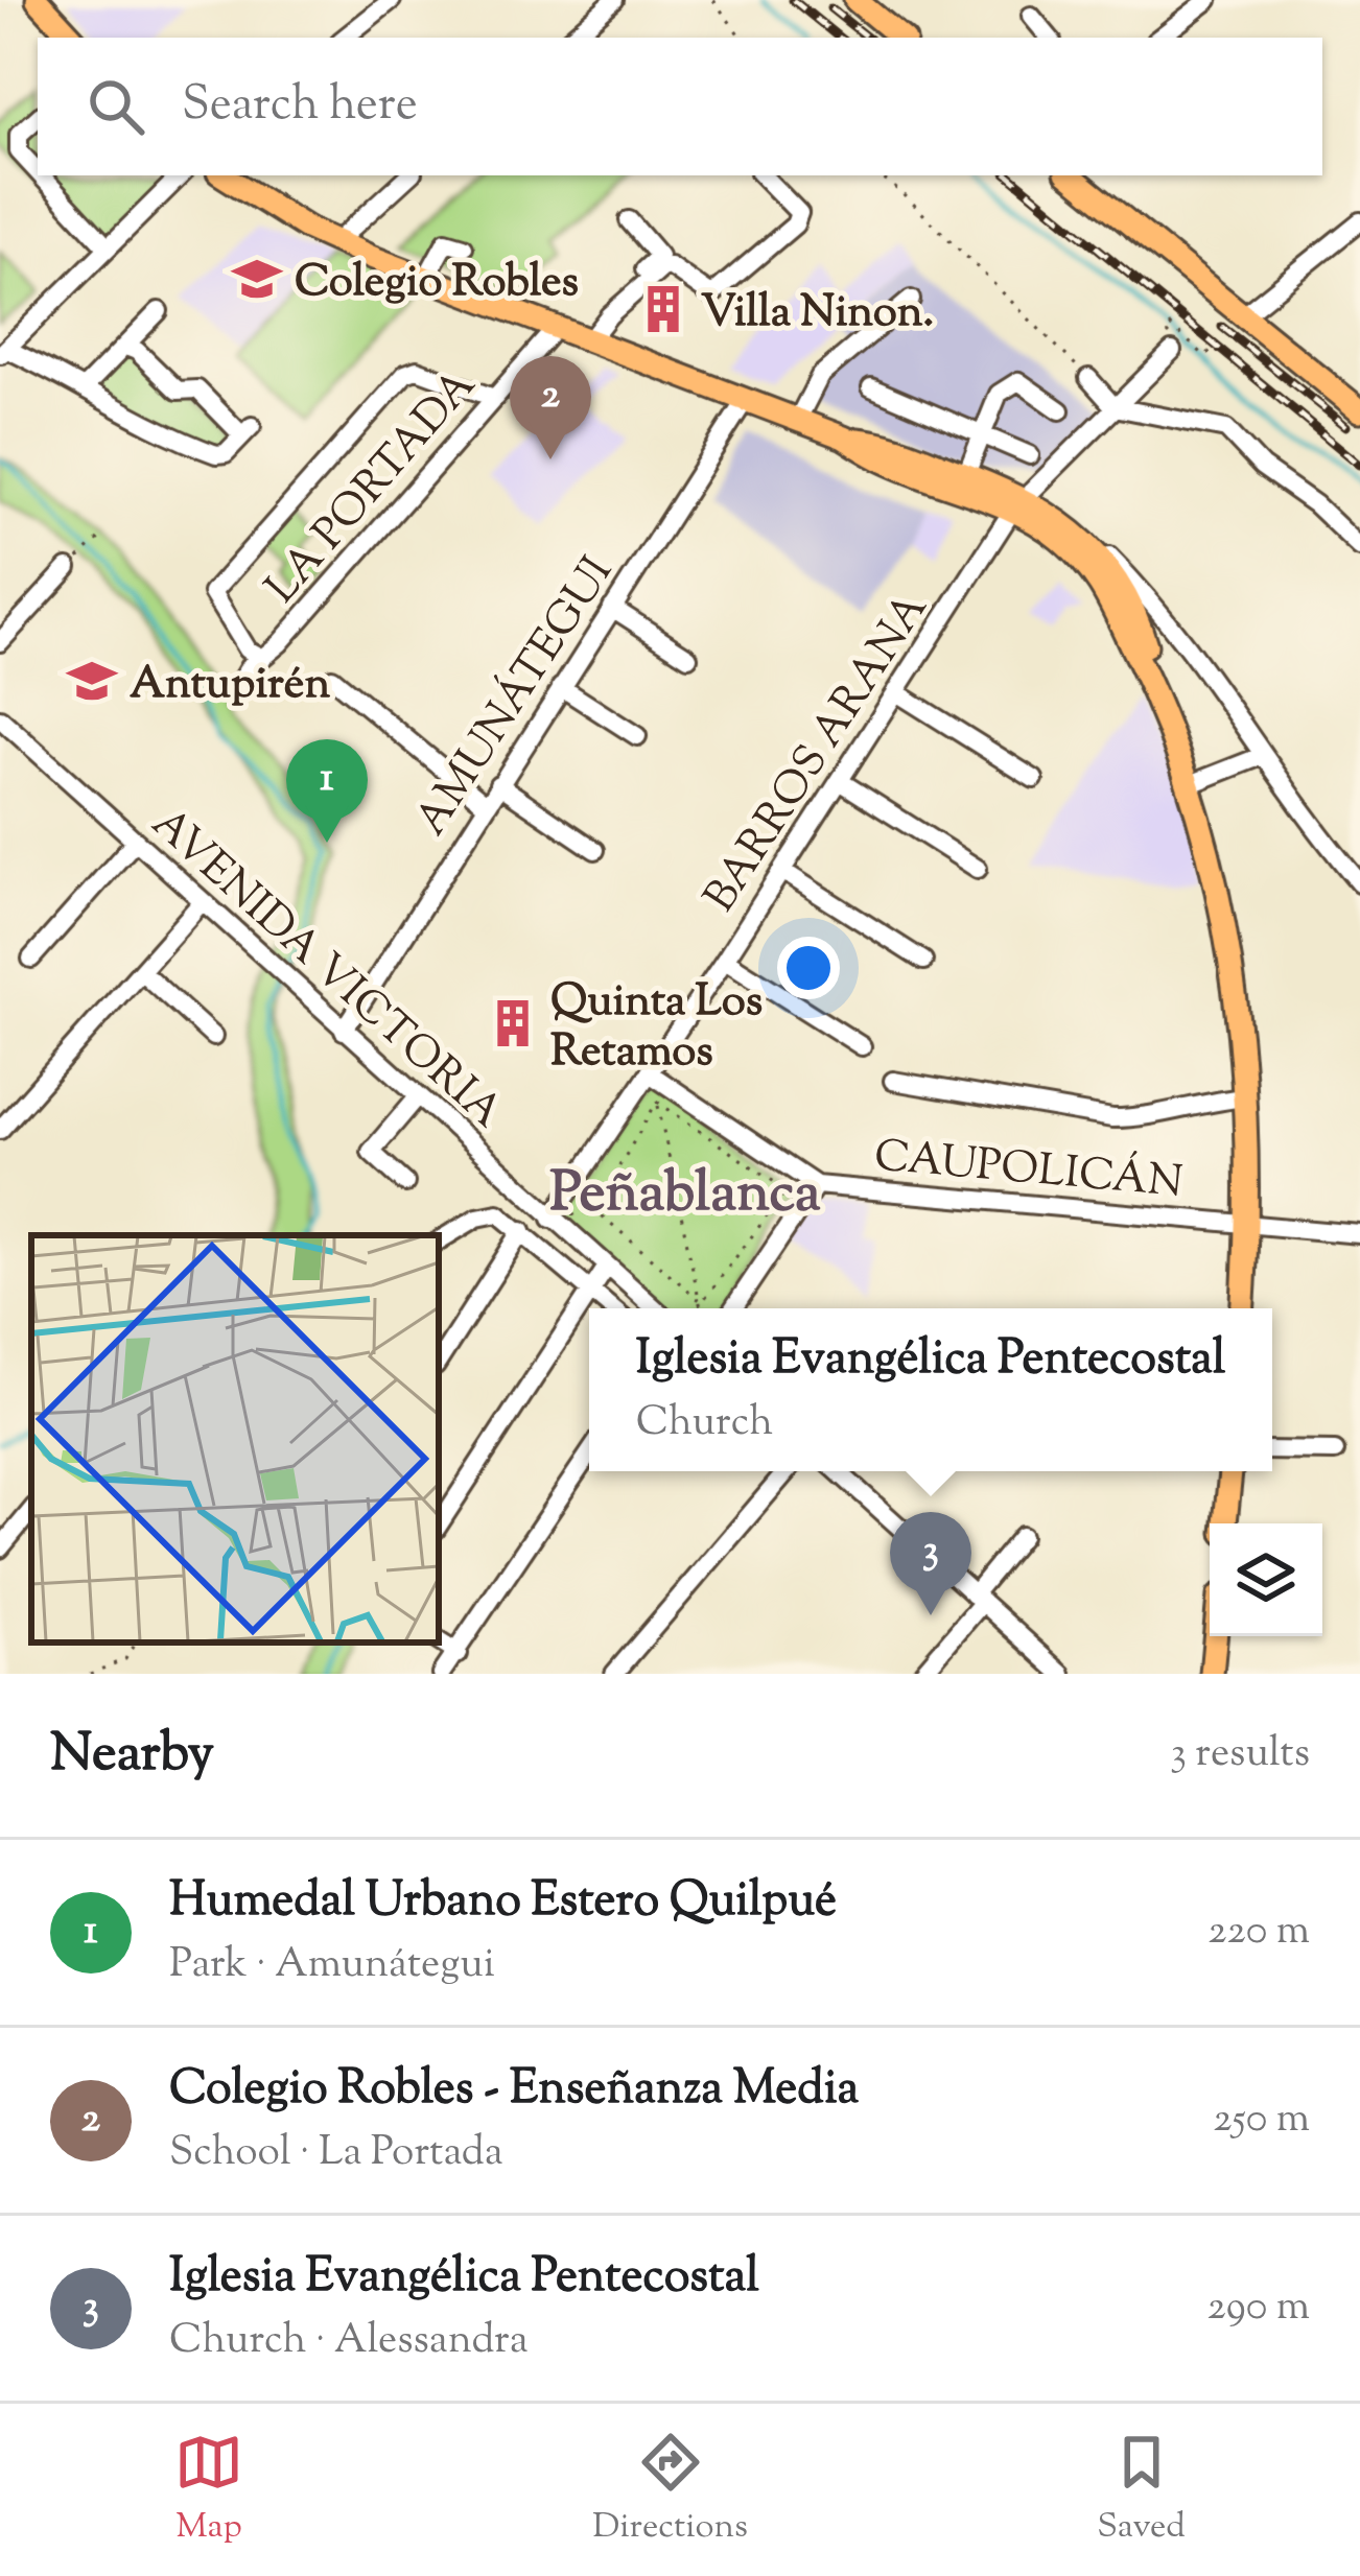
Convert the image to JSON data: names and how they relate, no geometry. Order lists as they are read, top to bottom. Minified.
{"streets":{"street":["LA PORTADA","AMUNÁTEGUI","BARROS ARANA","AVENIDA VICTORIA","CAUPOLICÁN"]},"crossings":[["AMUNÁTEGUI","AVENIDA VICTORIA"],["BARROS ARANA","AVENIDA VICTORIA"],["BARROS ARANA","CAUPOLICÁN"]],"districts":["Peñablanca"],"places":{"school or university":["Colegio Robles","Antupirén"],"building":["Villa Ninon.","Quinta Los Retamos"]},"page":{"search":"Search here","pins":["2","1","3"],"popup":["Iglesia Evangélica Pentecostal","Church"],"heading":["Nearby","3 results"],"list":[{"mark":"1","name":"Humedal Urbano Estero Quilpué","note":"Park · Amunátegui","value":"220 m"},{"mark":"2","name":"Colegio Robles - Enseñanza Media","note":"School · La Portada","value":"250 m"},{"mark":"3","name":"Iglesia Evangélica Pentecostal","note":"Church · Alessandra","value":"290 m"}],"nav":["Map","Directions","Saved"]}}
